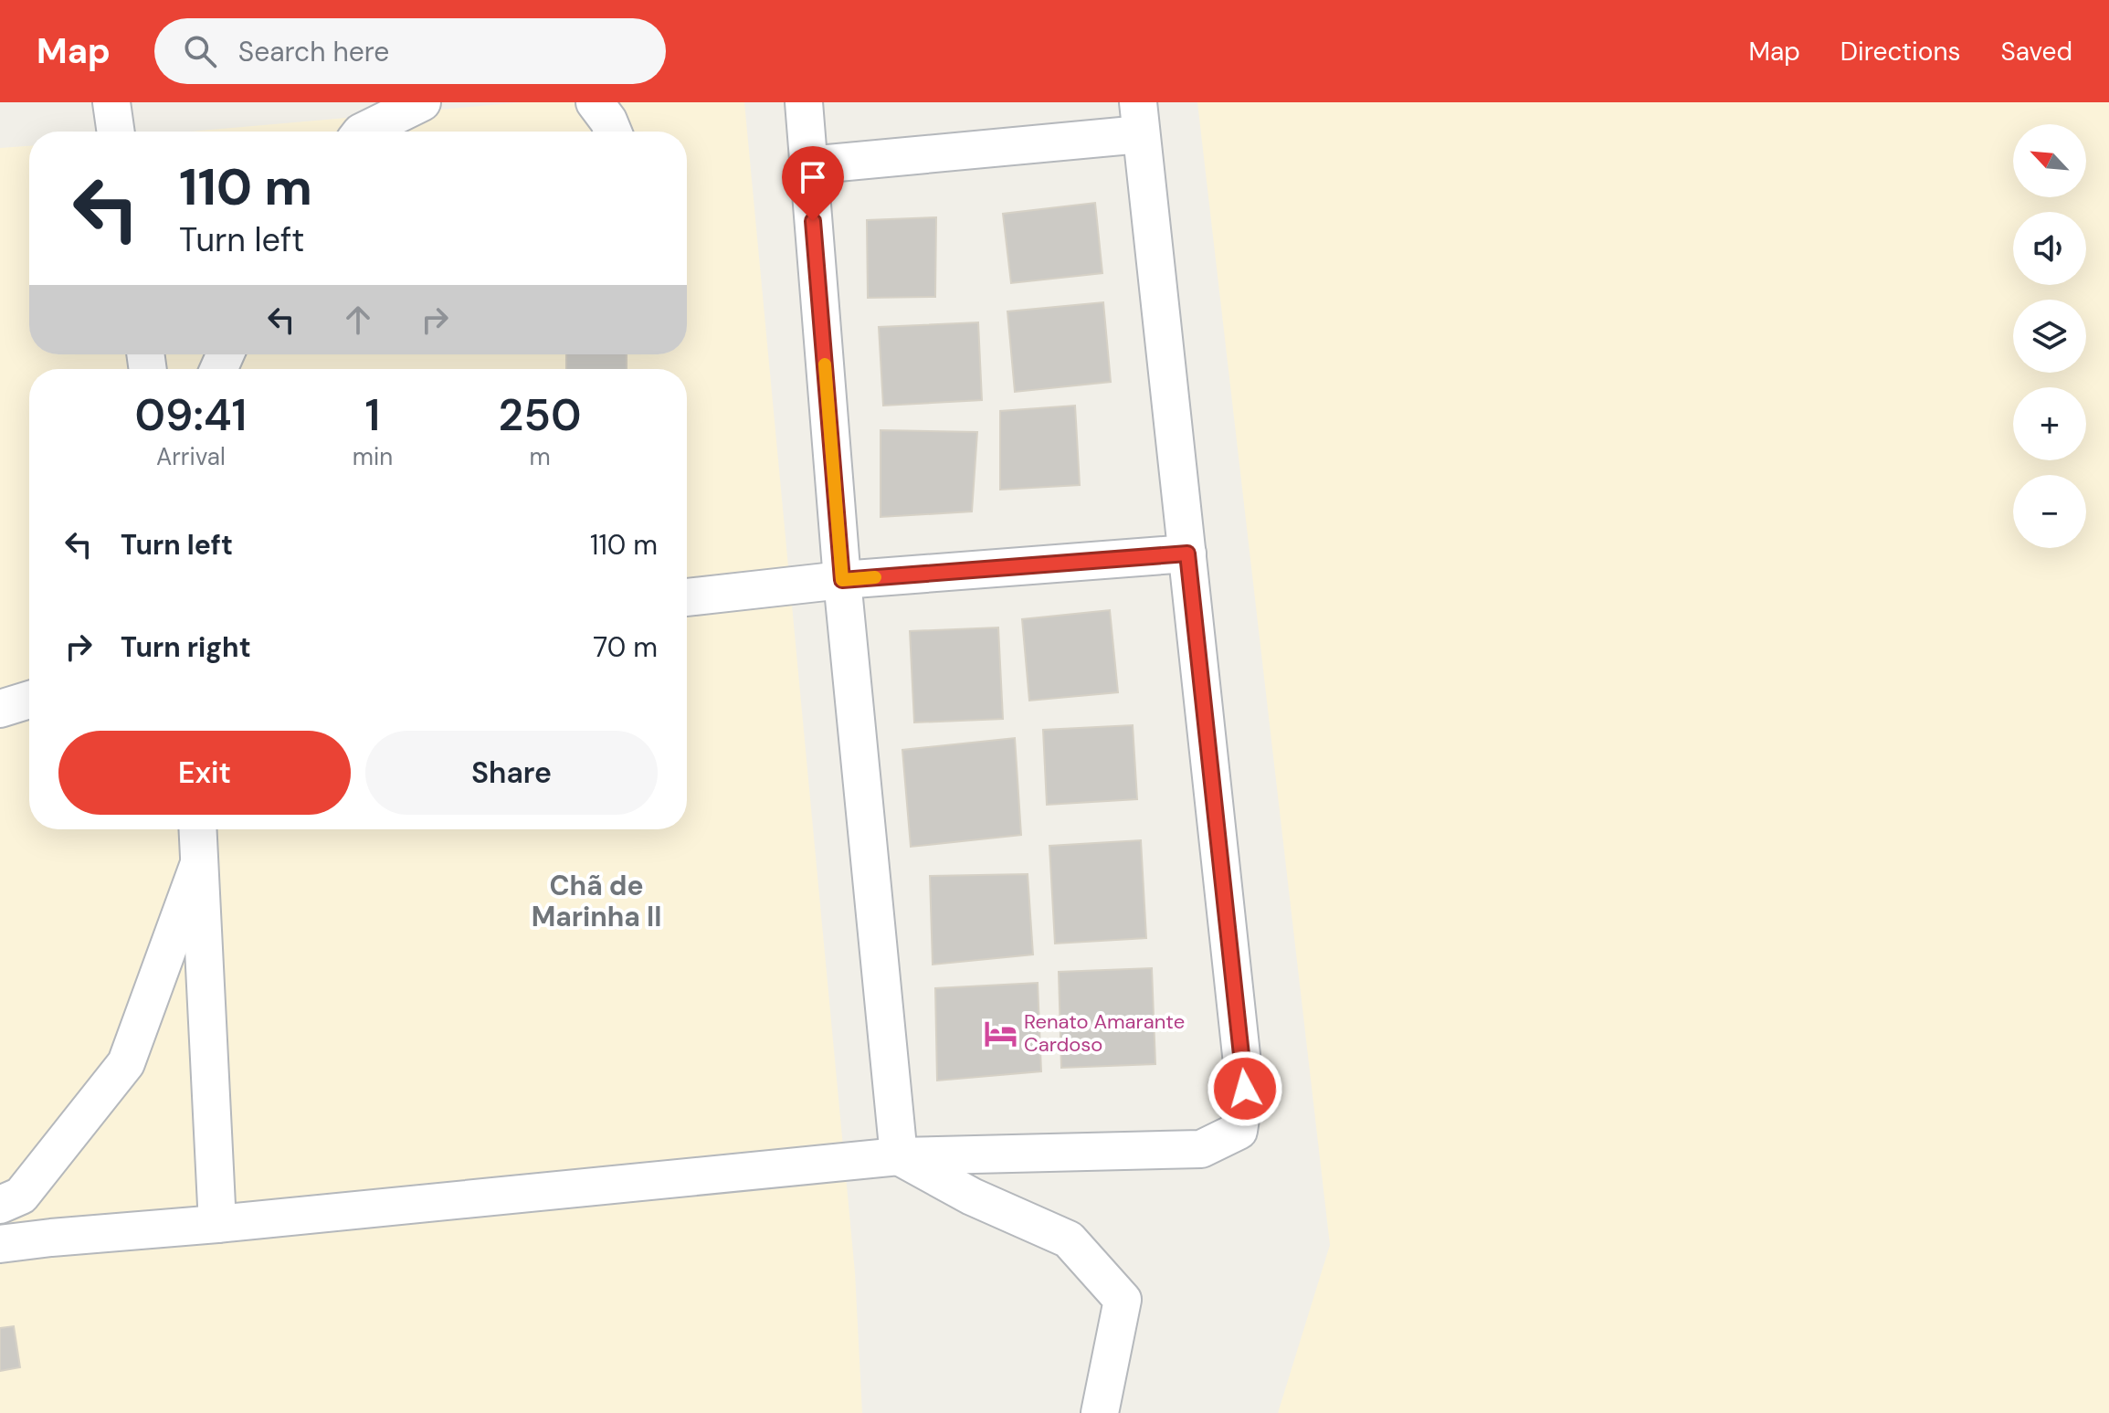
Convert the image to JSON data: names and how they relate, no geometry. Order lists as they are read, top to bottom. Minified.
{"districts":["Chã de Marinha II"],"places":{"hotel":["Renato Amarante Cardoso"]},"north":"top left","page":{"header":"Map","search":"Search here","nav":["Map","Directions","Saved"],"map_buttons":["+","−"],"turn":["110 m","Turn left"],"eta":["09:41","Arrival","1","min","250","m"],"list":[{"name":"Turn left","value":"110 m"},{"name":"Turn right","value":"70 m"}],"buttons":["Exit","Share"]}}
